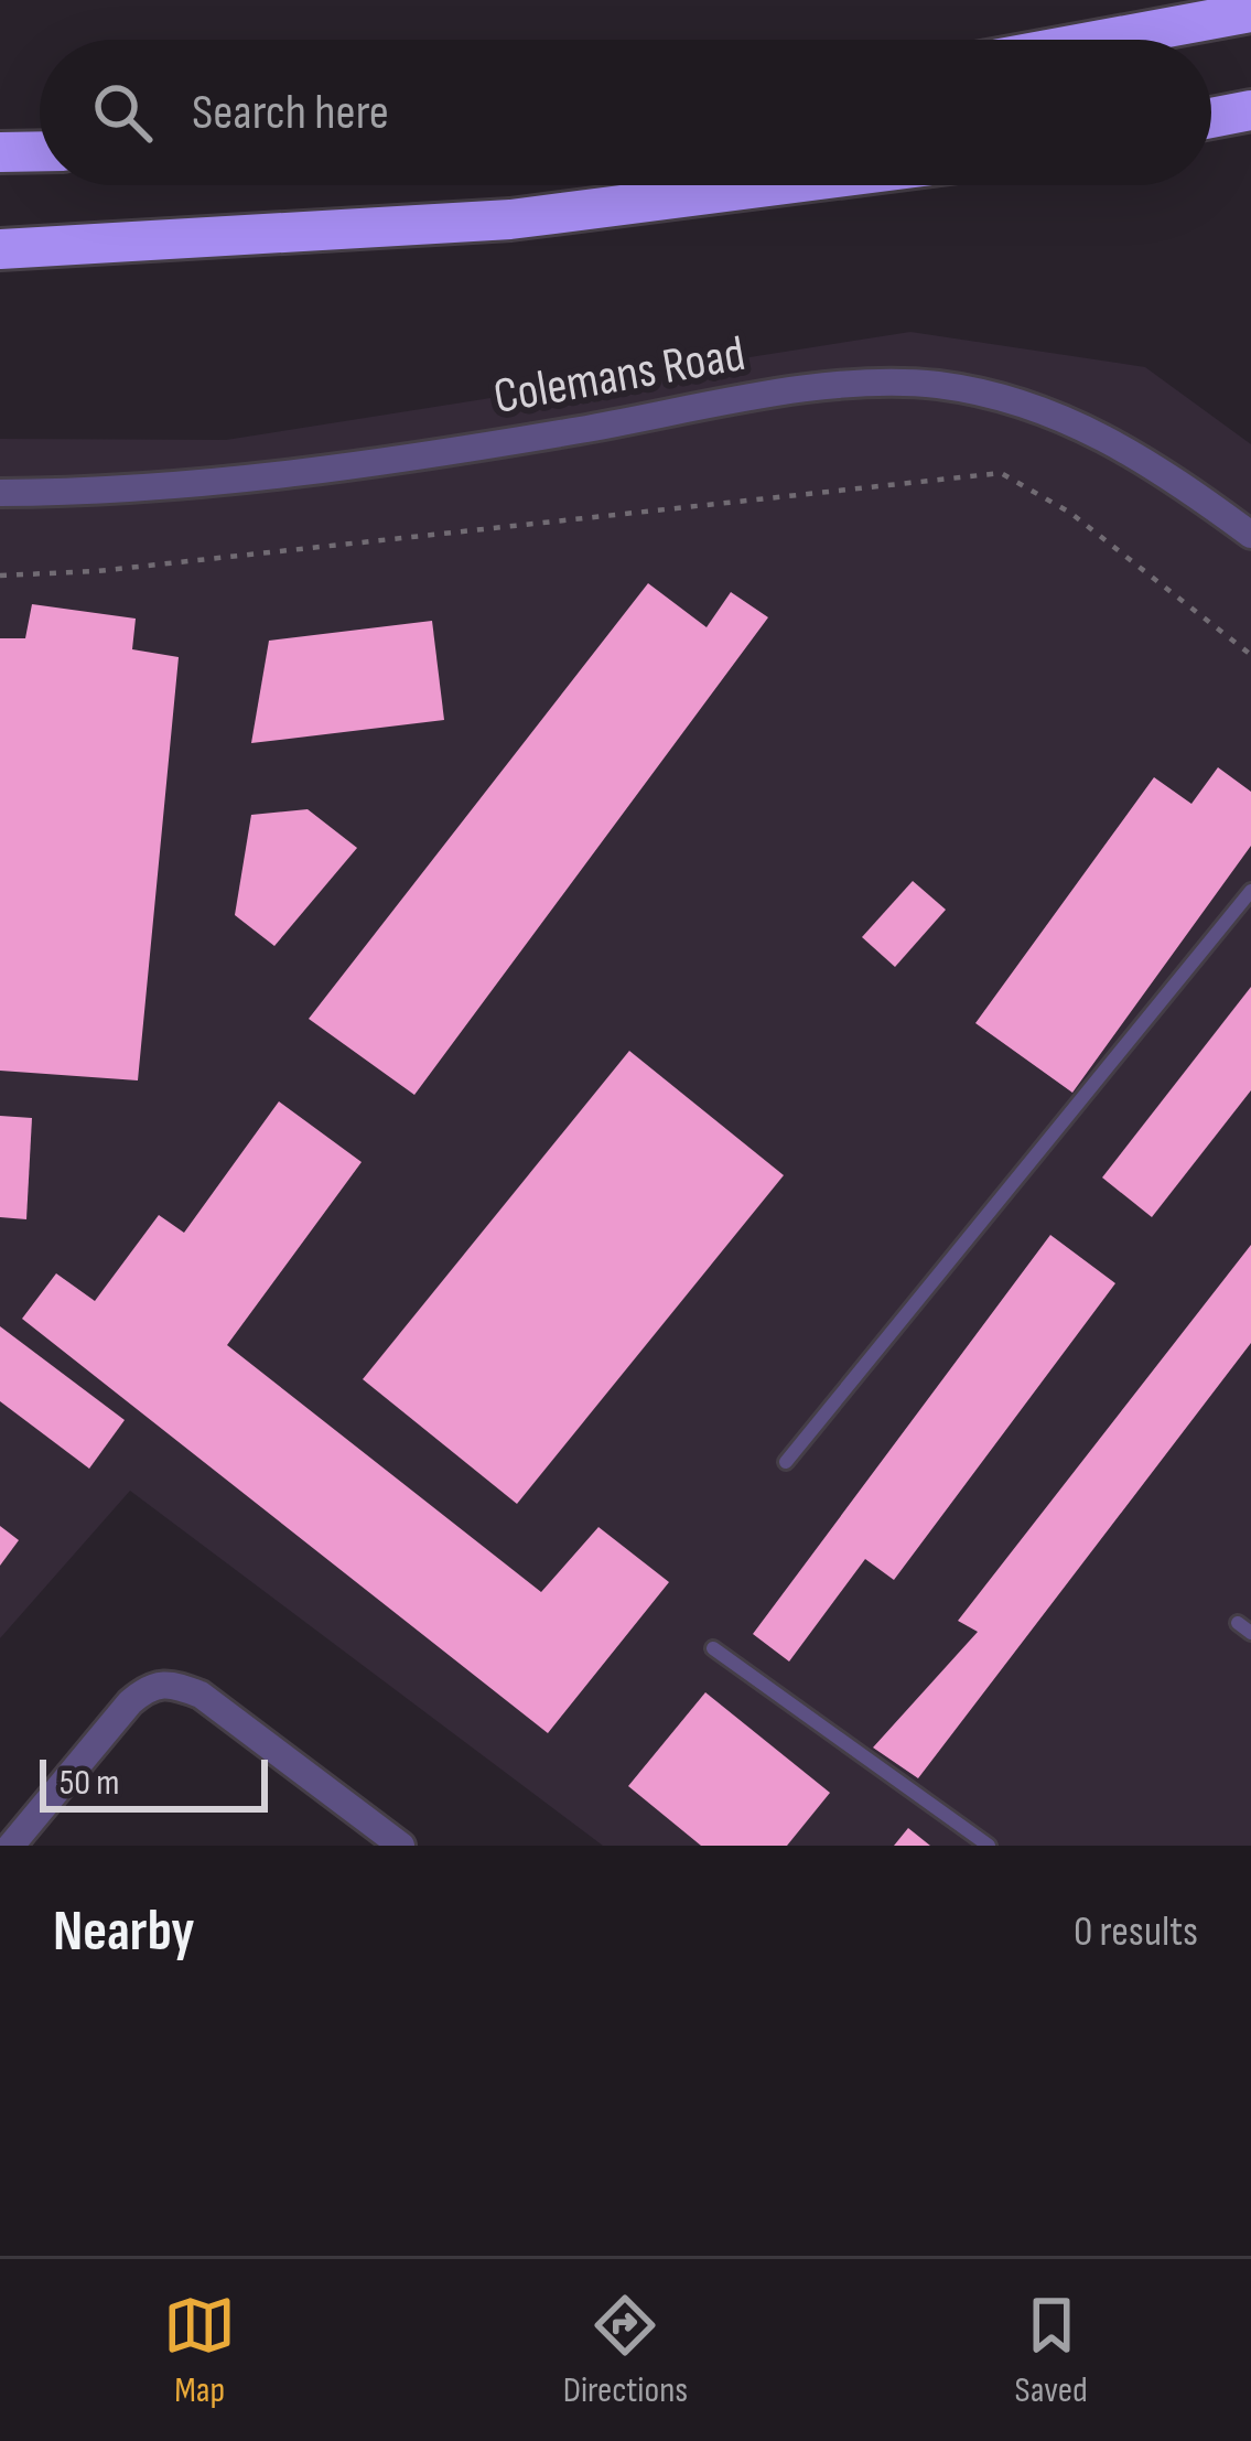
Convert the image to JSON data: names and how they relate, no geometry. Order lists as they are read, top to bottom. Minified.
{"streets":{"street":["Colemans Road"]},"scale_bar":"50 m","page":{"search":"Search here","scale":"50 m","heading":["Nearby","0 results"],"nav":["Map","Directions","Saved"]}}
